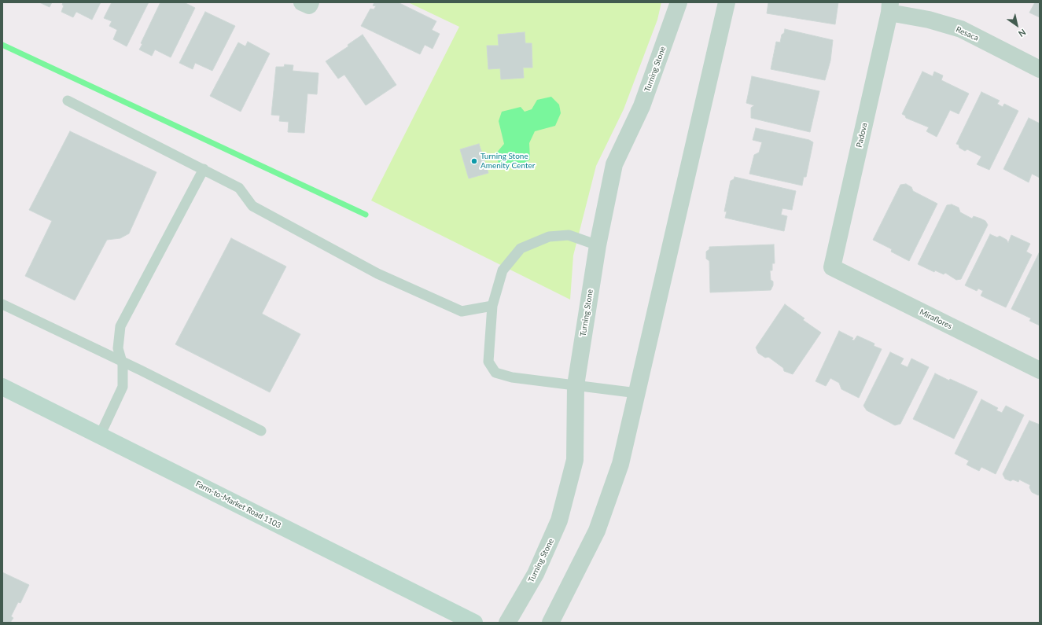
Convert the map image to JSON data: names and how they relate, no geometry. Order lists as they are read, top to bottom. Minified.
{"streets":{"main road":["Farm-to-Market Road 1103"],"street":["Resaca","Turning Stone","Padova","Miraflores"]},"crossings":[["Resaca","Padova"],["Padova","Miraflores"]],"places":["Turning Stone Amenity Center"],"north":"bottom right"}
